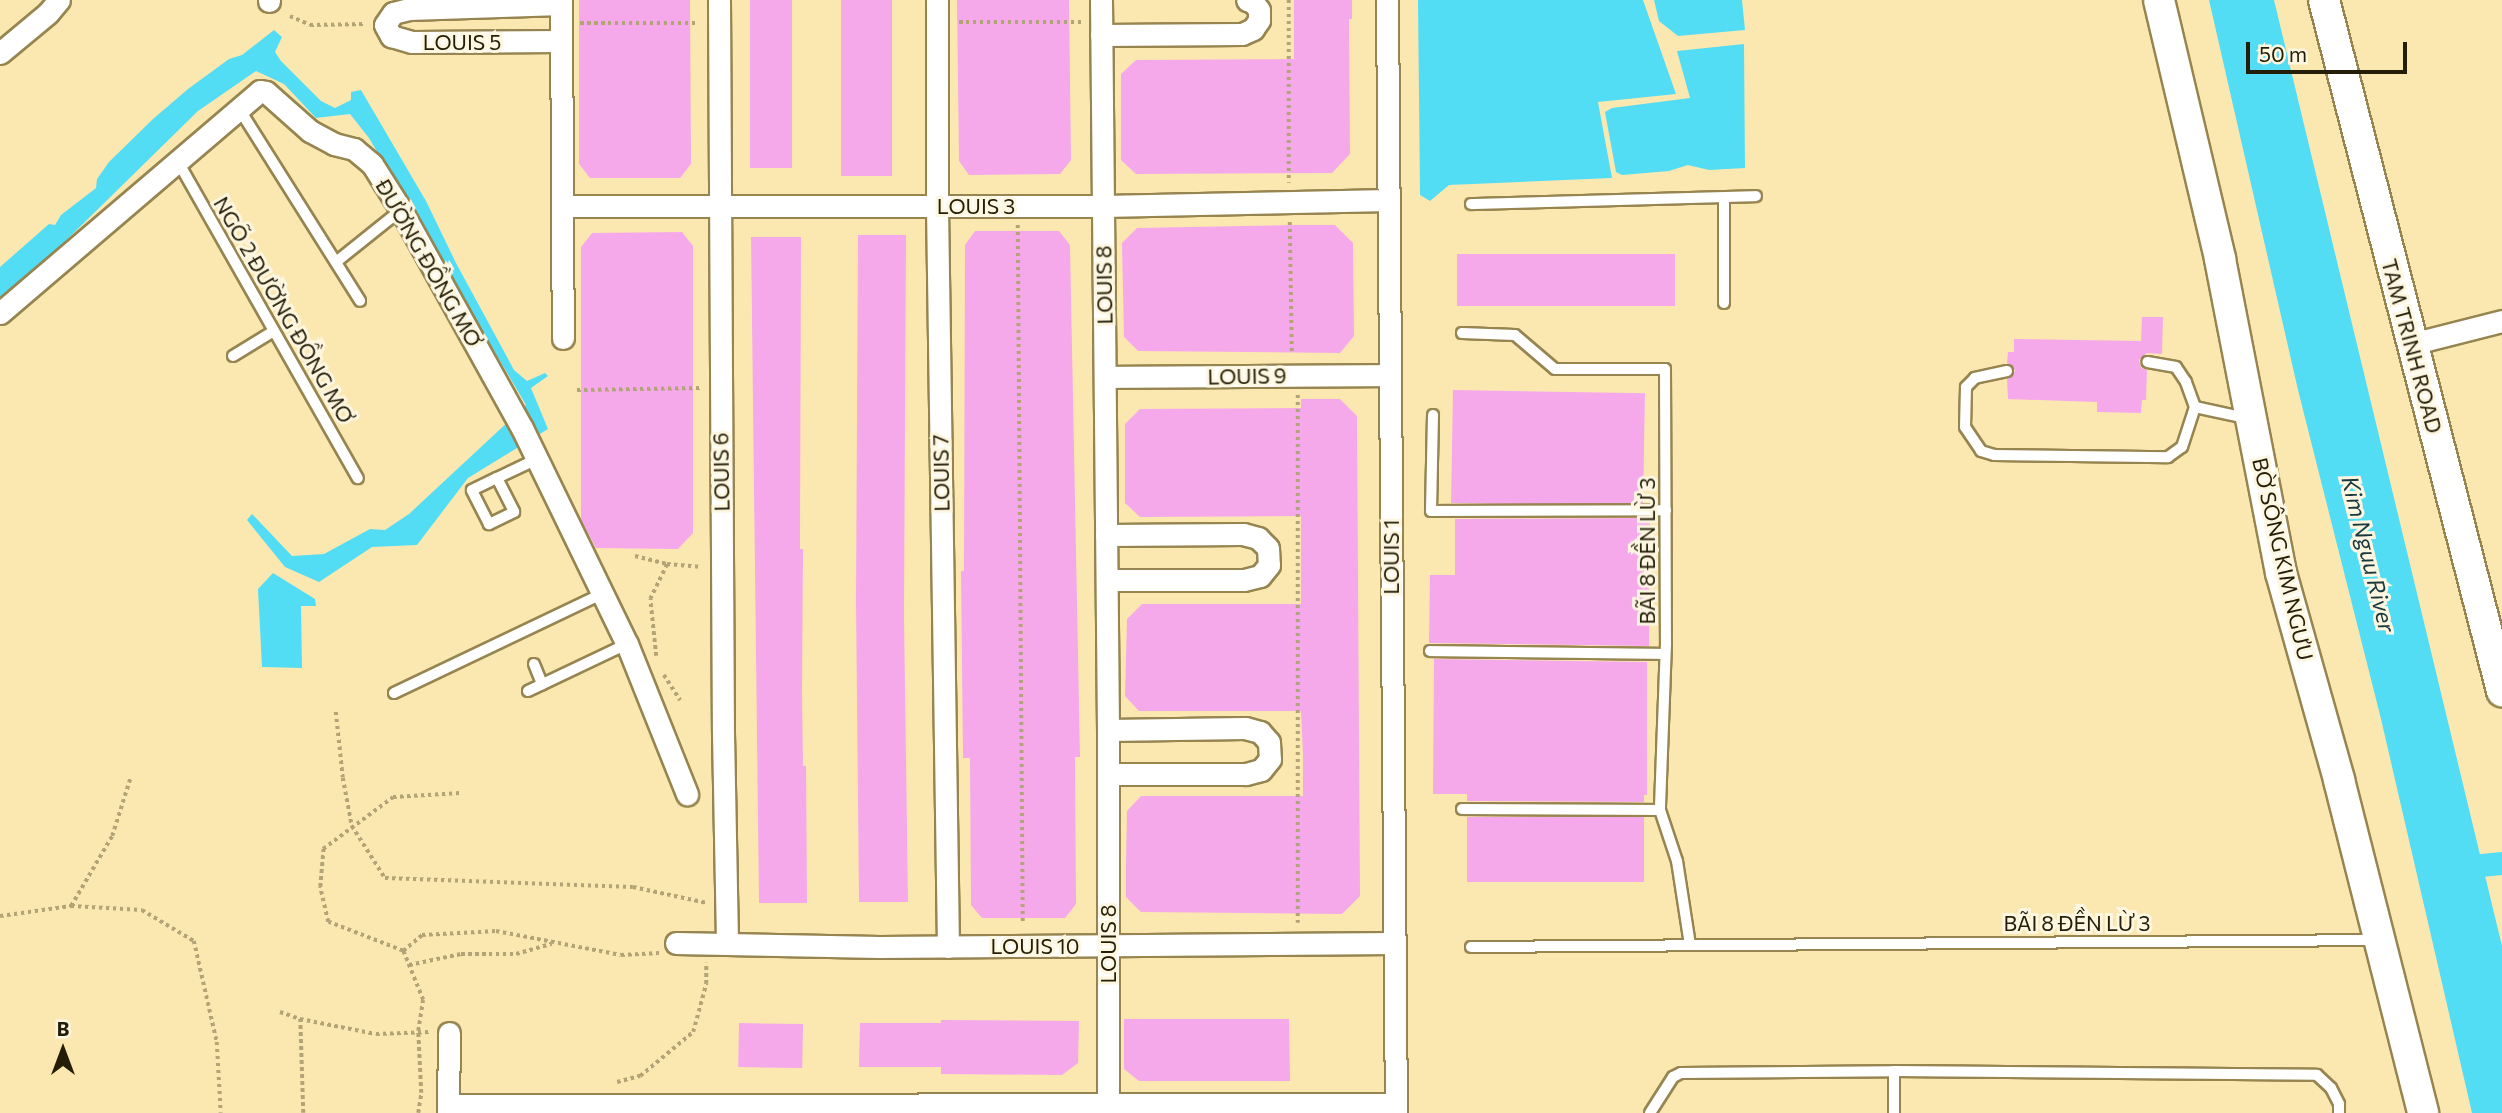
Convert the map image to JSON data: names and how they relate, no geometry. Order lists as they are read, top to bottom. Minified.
{"streets":{"street":["LOUIS 5","LOUIS 3","ĐƯỜNG ĐỒNG MƠ","LOUIS 8","TAM TRINH ROAD","LOUIS 9","LOUIS 6","LOUIS 7","LOUIS 1","BỜ SÔNG KIM NGƯU","LOUIS 10"],"lane":["NGÕ 2 ĐƯỜNG ĐỒNG MƠ","BÃI 8 ĐỀN LỪ 3"]},"crossings":[["LOUIS 5","LOUIS 3"],["LOUIS 3","LOUIS 8"],["LOUIS 3","LOUIS 6"],["LOUIS 3","LOUIS 7"],["LOUIS 3","LOUIS 1"],["ĐƯỜNG ĐỒNG MƠ","NGÕ 2 ĐƯỜNG ĐỒNG MƠ"],["LOUIS 8","LOUIS 9"],["LOUIS 8","LOUIS 10"],["LOUIS 9","LOUIS 1"],["LOUIS 6","LOUIS 10"],["LOUIS 7","LOUIS 10"],["BÃI 8 ĐỀN LỪ 3","BỜ SÔNG KIM NGƯU"],["LOUIS 1","LOUIS 10"]],"water":["Kim Nguu River"],"scale_bar":"50 m","north":"top"}
